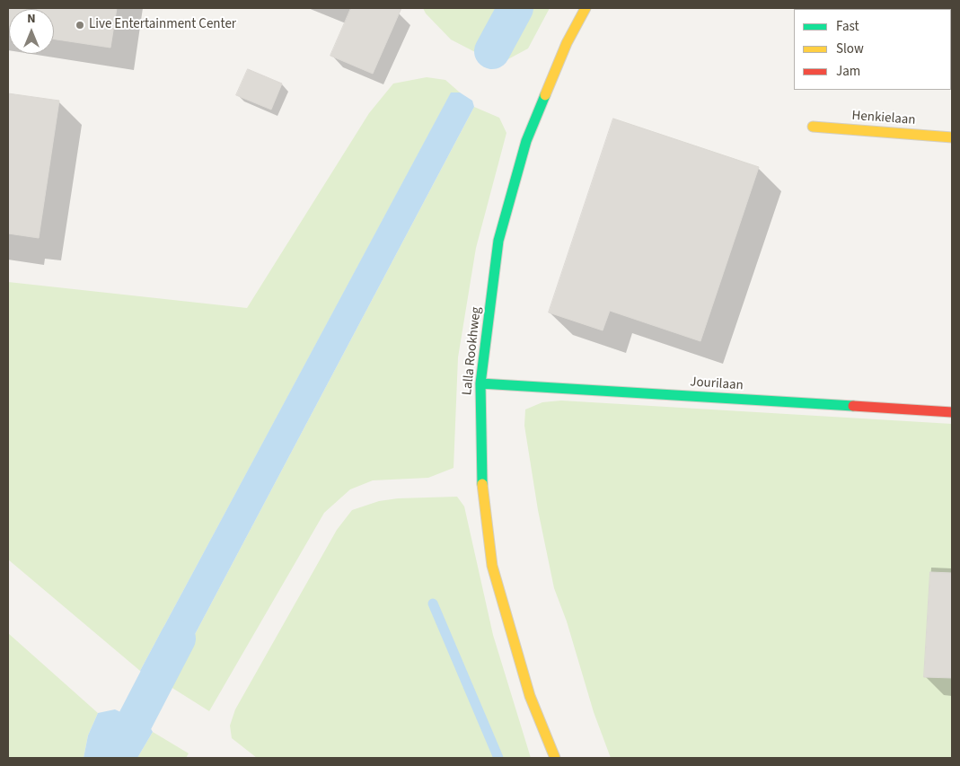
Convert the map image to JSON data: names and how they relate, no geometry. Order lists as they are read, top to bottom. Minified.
{"streets":{"street":["Henkielaan","Lalla Rookhweg","Jourilaan"]},"crossings":[["Lalla Rookhweg","Jourilaan"]],"places":["Live Entertainment Center"],"legend":["Fast","Slow","Jam"],"north":"top"}
